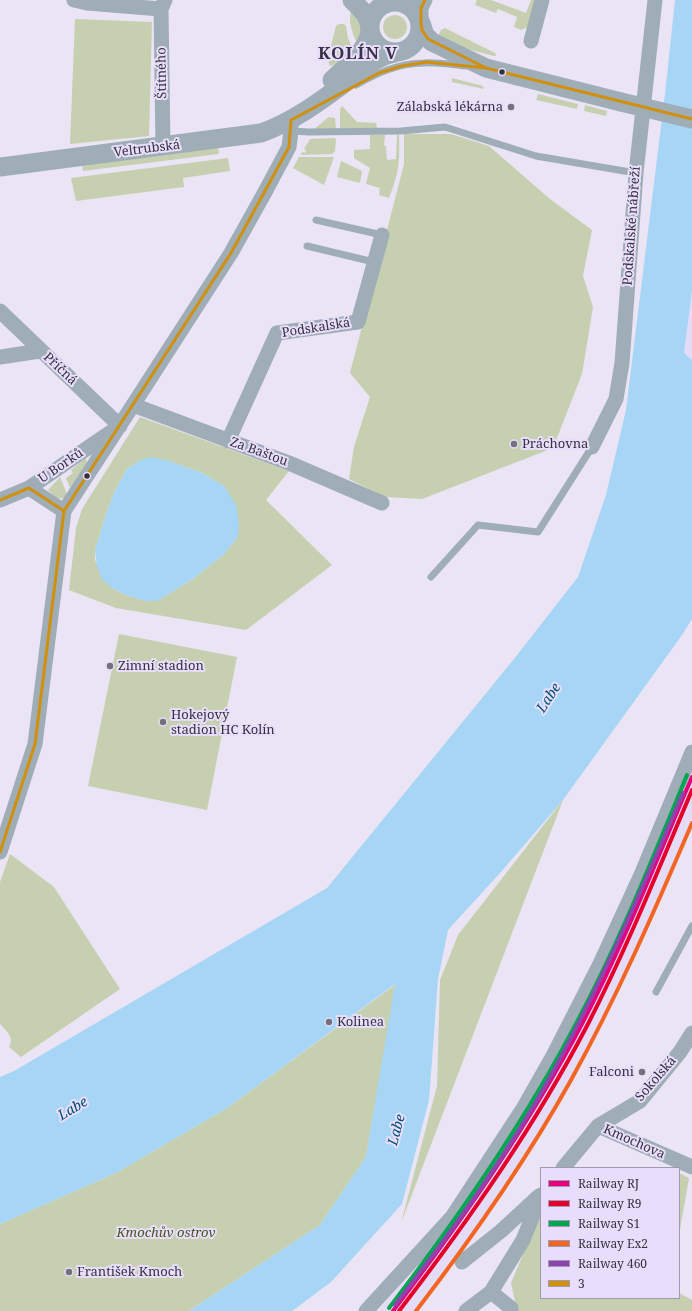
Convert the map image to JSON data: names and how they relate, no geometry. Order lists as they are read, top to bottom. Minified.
{"streets":{"street":["Štítného","Veltrubská","Podskalské nábřeží","Podskalská","Příčná","Za Baštou","U Borků","Sokolská","Kmochova"]},"crossings":[["Štítného","Veltrubská"],["Podskalská","Za Baštou"],["Příčná","U Borků"],["Sokolská","Kmochova"]],"districts":["KOLÍN V"],"water":["Labe"],"parks":["Kmochův ostrov"],"places":["Zálabská lékárna","Práchovna","Zimní stadion","Hokejový stadion HC Kolín","Kolinea","Falconi","František Kmoch"],"lines":["transit line 3","rail line S1","rail line RJ","rail line R9","rail line 460","rail line Ex2"],"legend":["Railway RJ","Railway R9","Railway S1","Railway Ex2","Railway 460","3"]}
